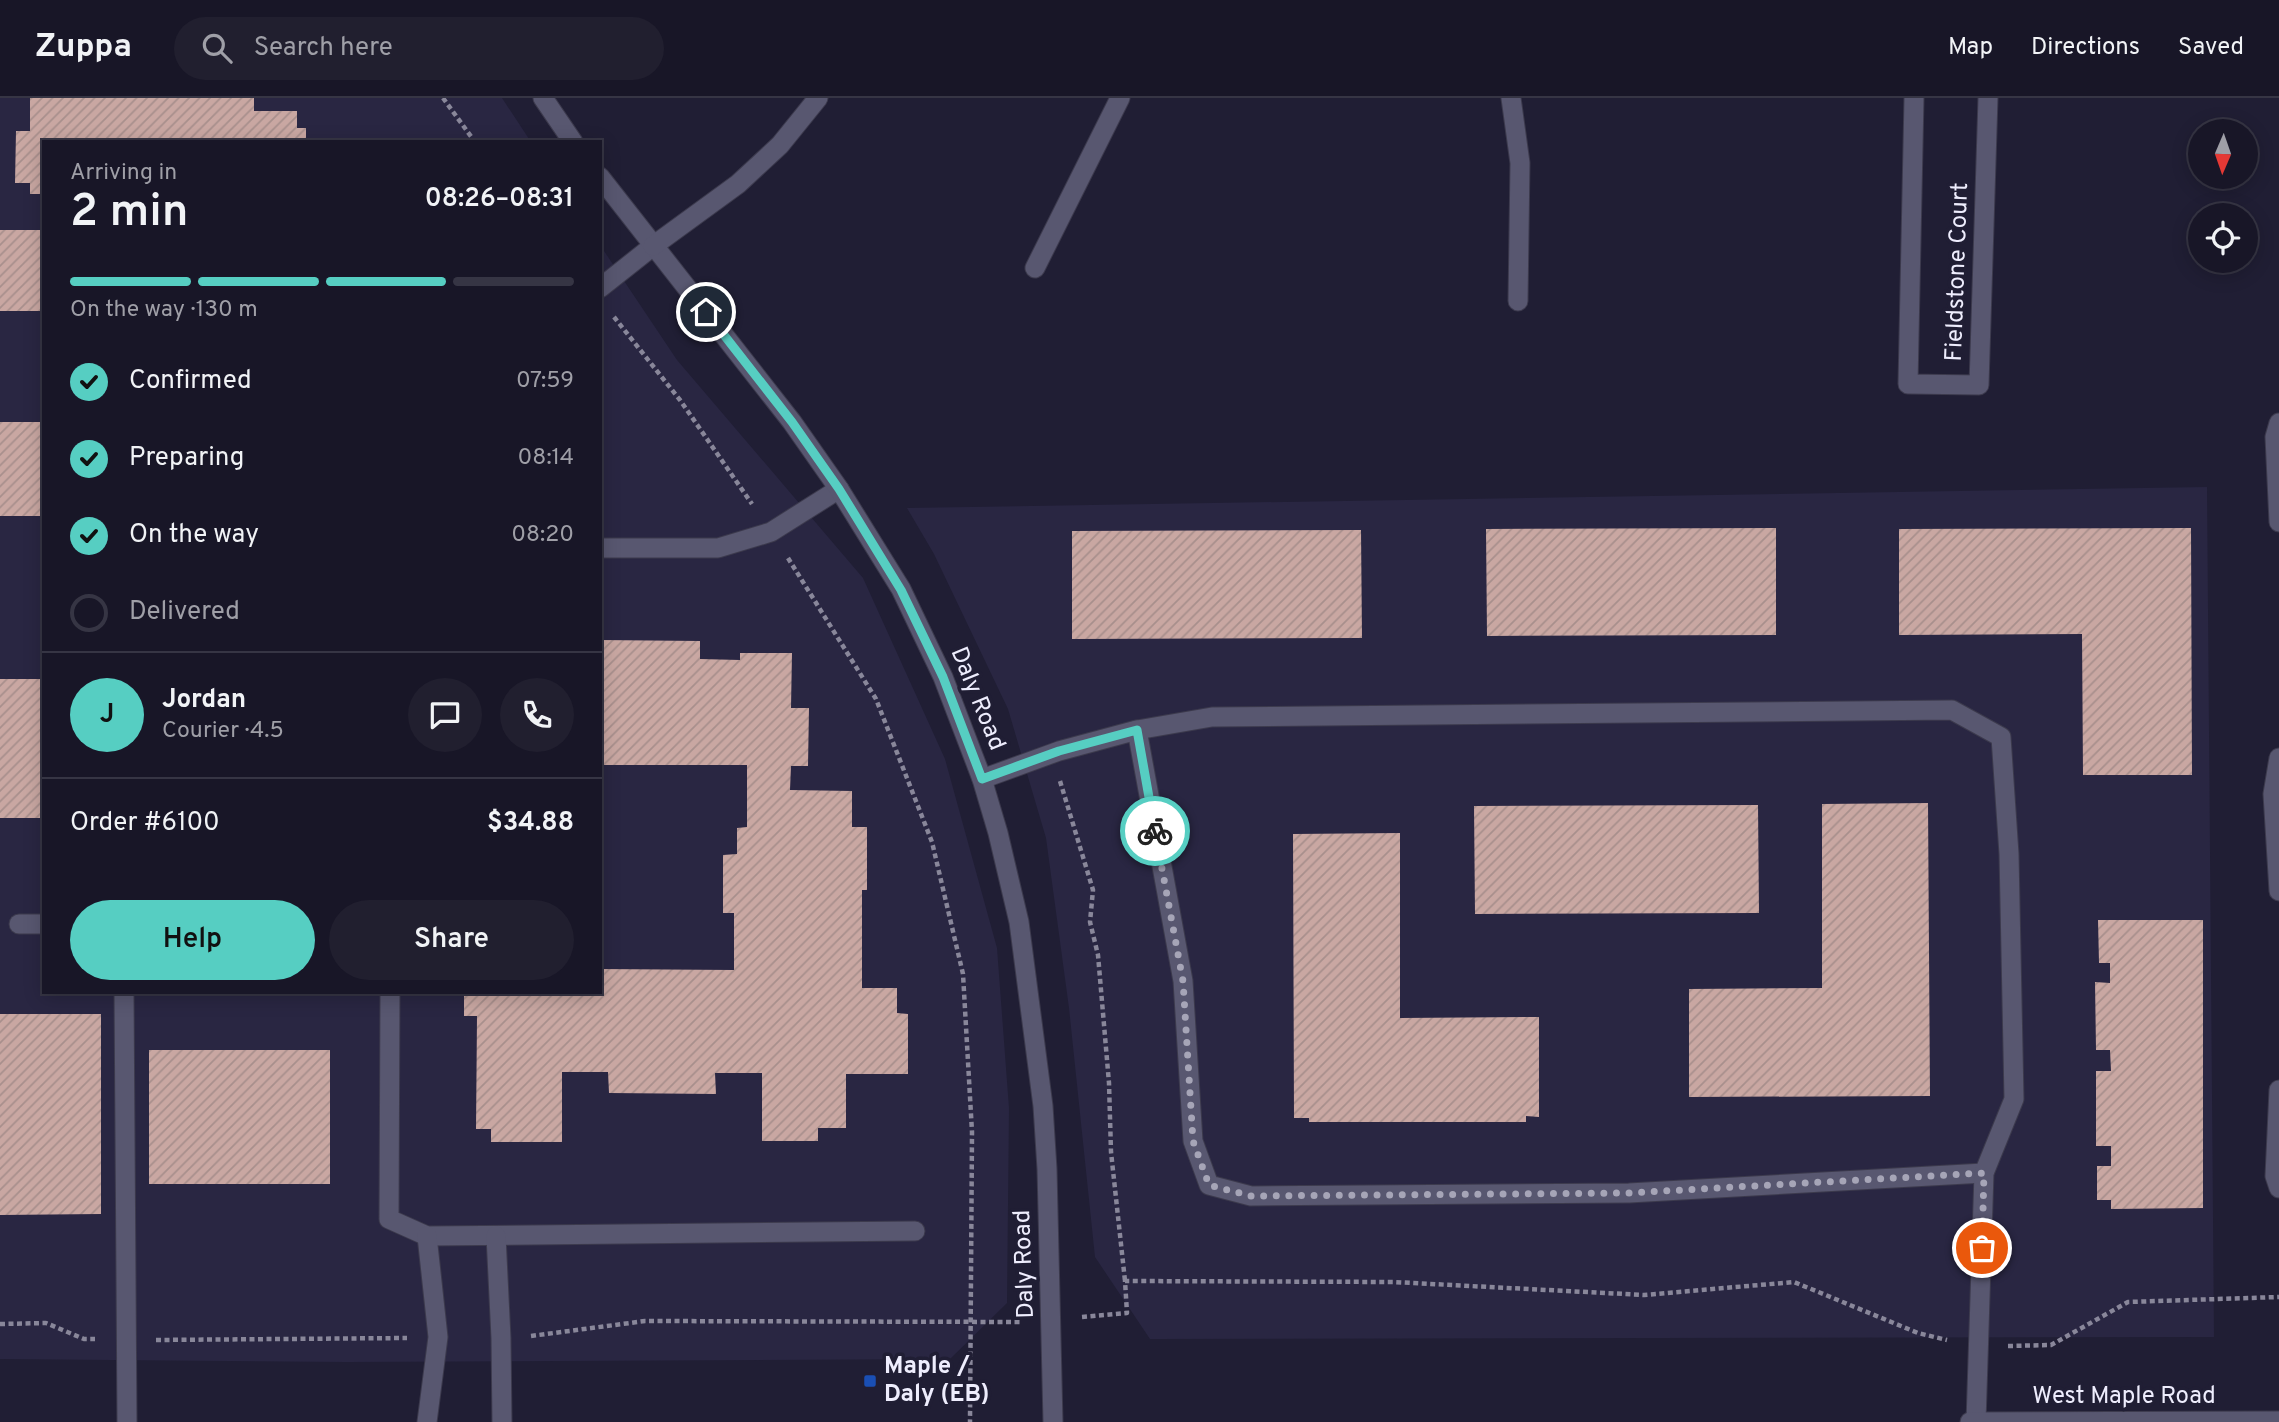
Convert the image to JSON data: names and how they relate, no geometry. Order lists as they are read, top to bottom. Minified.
{"streets":{"street":["Fieldstone Court","Daly Road","West Maple Road"]},"places":{"transit":["Maple / Daly (EB)"]},"north":"bottom","page":{"header":"Zuppa","search":"Search here","nav":["Map","Directions","Saved"],"heading":["2 min","Arriving in","08:26–08:31"],"panel":["Jordan","Courier · 4.5","Order #6100","$34.88"],"bar":"On the way · 130 m","list":[["Confirmed","07:59"],["Preparing","08:14"],["On the way","08:20"],"Delivered"],"round":"J","buttons":["Help","Share"]}}
